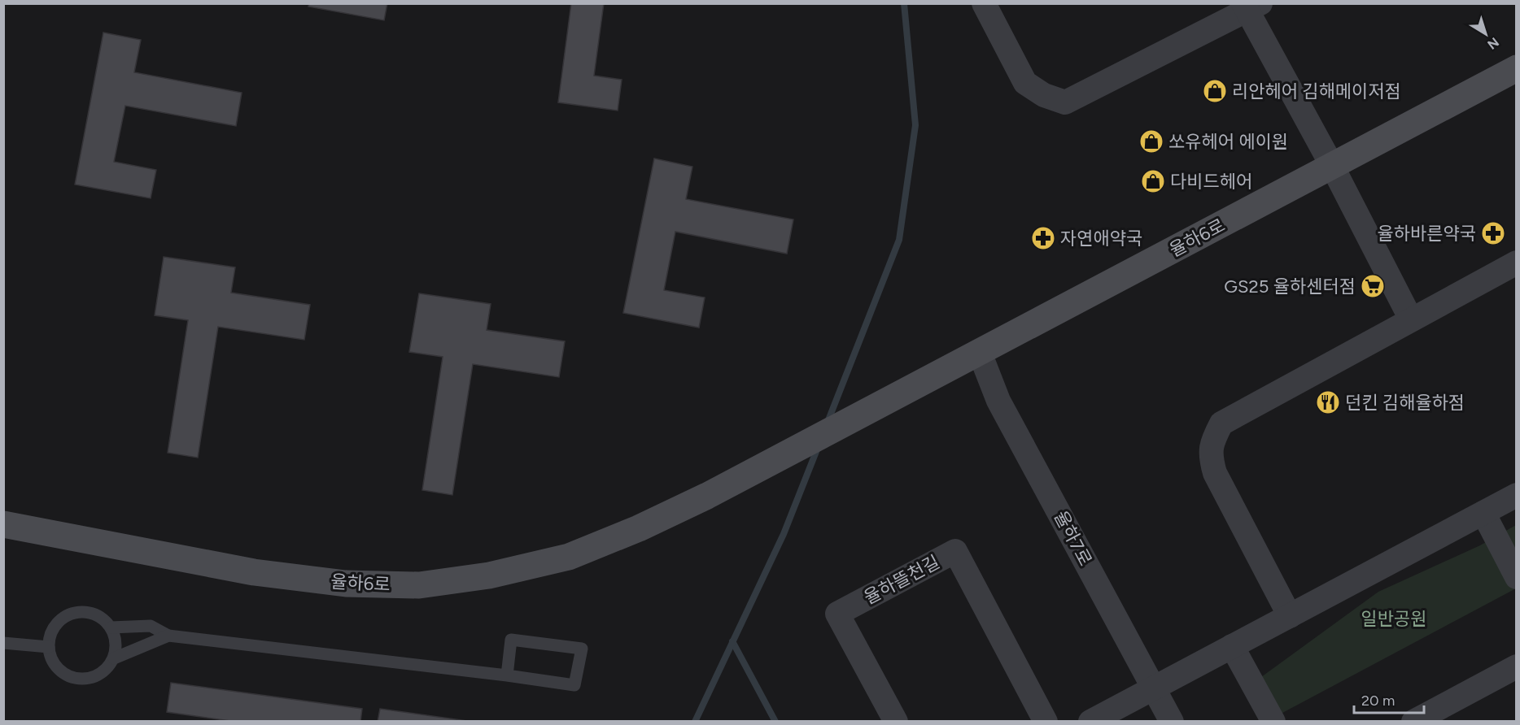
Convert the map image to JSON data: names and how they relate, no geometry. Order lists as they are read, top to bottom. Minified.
{"streets":{"street":["율하6로","율하7로","율하뜰천길"]},"crossings":[["율하6로","율하7로"]],"parks":["일반공원"],"places":{"shop":["리안헤어 김해메이저점","쏘유헤어 에이원","다비드헤어"],"pharmacy":["율하바른약국","자연애약국"],"supermarket":["GS25 율하센터점"],"restaurant":["던킨 김해율하점"]},"scale_bar":"20 m","north":"bottom right"}
